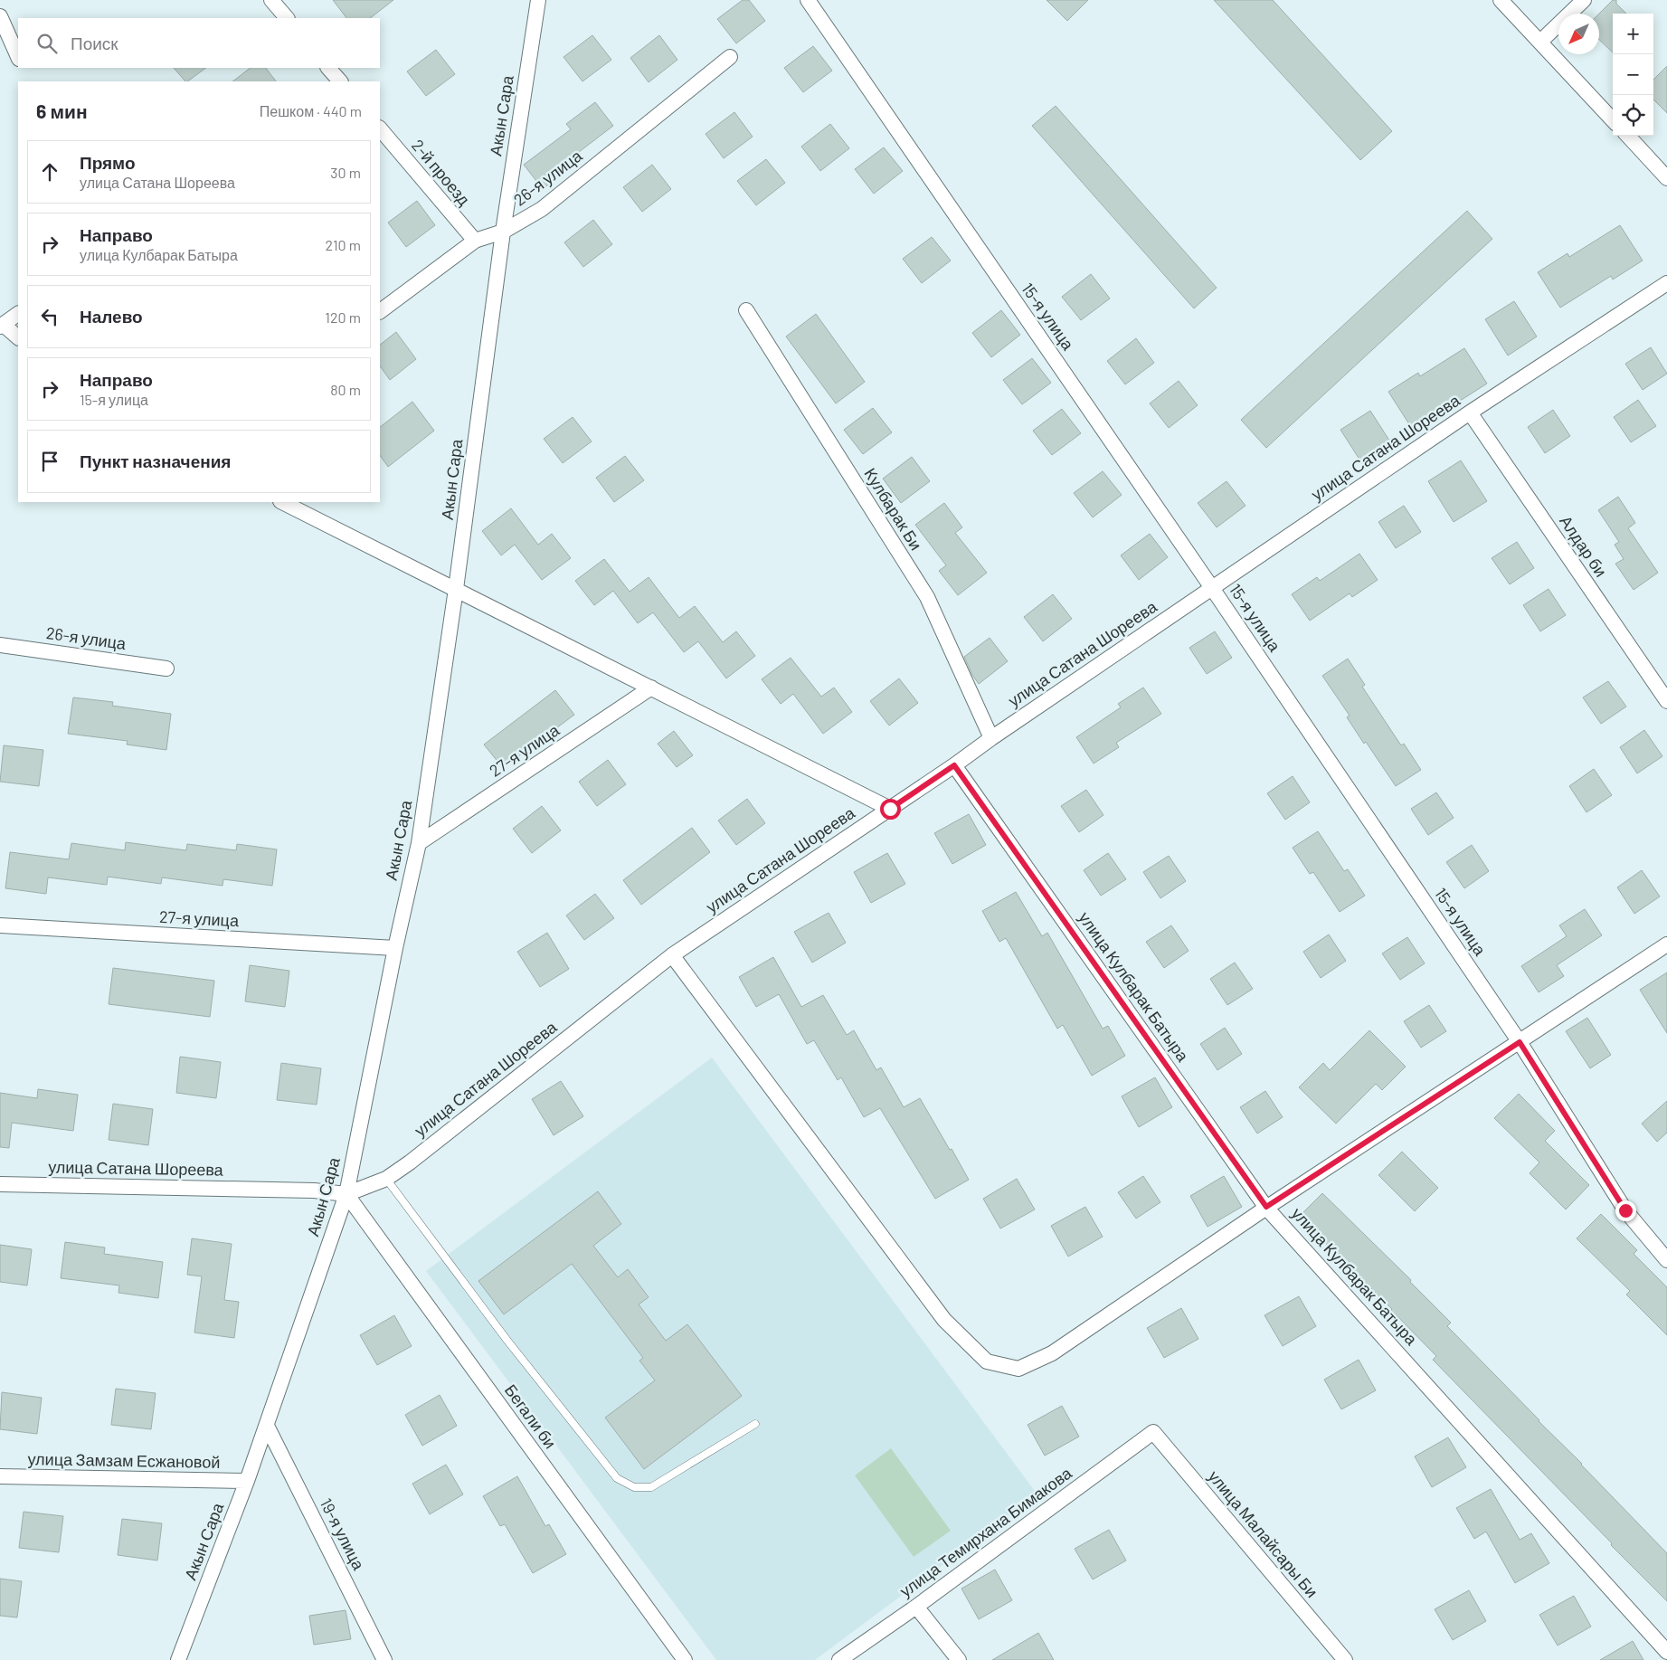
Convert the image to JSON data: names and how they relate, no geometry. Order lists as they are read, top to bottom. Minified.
{"streets":{"street":["Акын Сара","2-й проезд","26-я улица","15-я улица","улица Сатана Шореева","Кулбарак Би","Алдар би","27-я улица","улица Кулбарак Батыра","Бегали би","улица Замзам Есжановой","улица Темирхана Бимакова","19-я улица","улица Малайcары Би"]},"crossings":[["Акын Сара","26-я улица"],["Акын Сара","улица Сатана Шореева"],["Акын Сара","27-я улица"],["Акын Сара","Бегали би"],["Акын Сара","улица Замзам Есжановой"],["Акын Сара","19-я улица"],["2-й проезд","26-я улица"],["15-я улица","улица Сатана Шореева"],["улица Сатана Шореева","Кулбарак Би"],["улица Сатана Шореева","Алдар би"],["улица Сатана Шореева","улица Кулбарак Батыра"],["улица Сатана Шореева","Бегали би"],["улица Темирхана Бимакова","улица Малайcары Би"]],"north":"bottom left","page":{"map_buttons":["+","−"],"search":"Поиск","heading":["6 мин","Пешком · 440 m"],"list":[["Прямо","улица Сатана Шореева","30 m"],["Направо","улица Кулбарак Батыра","210 m"],["Налево","120 m"],["Направо","15-я улица","80 m"],"Пункт назначения"]}}
